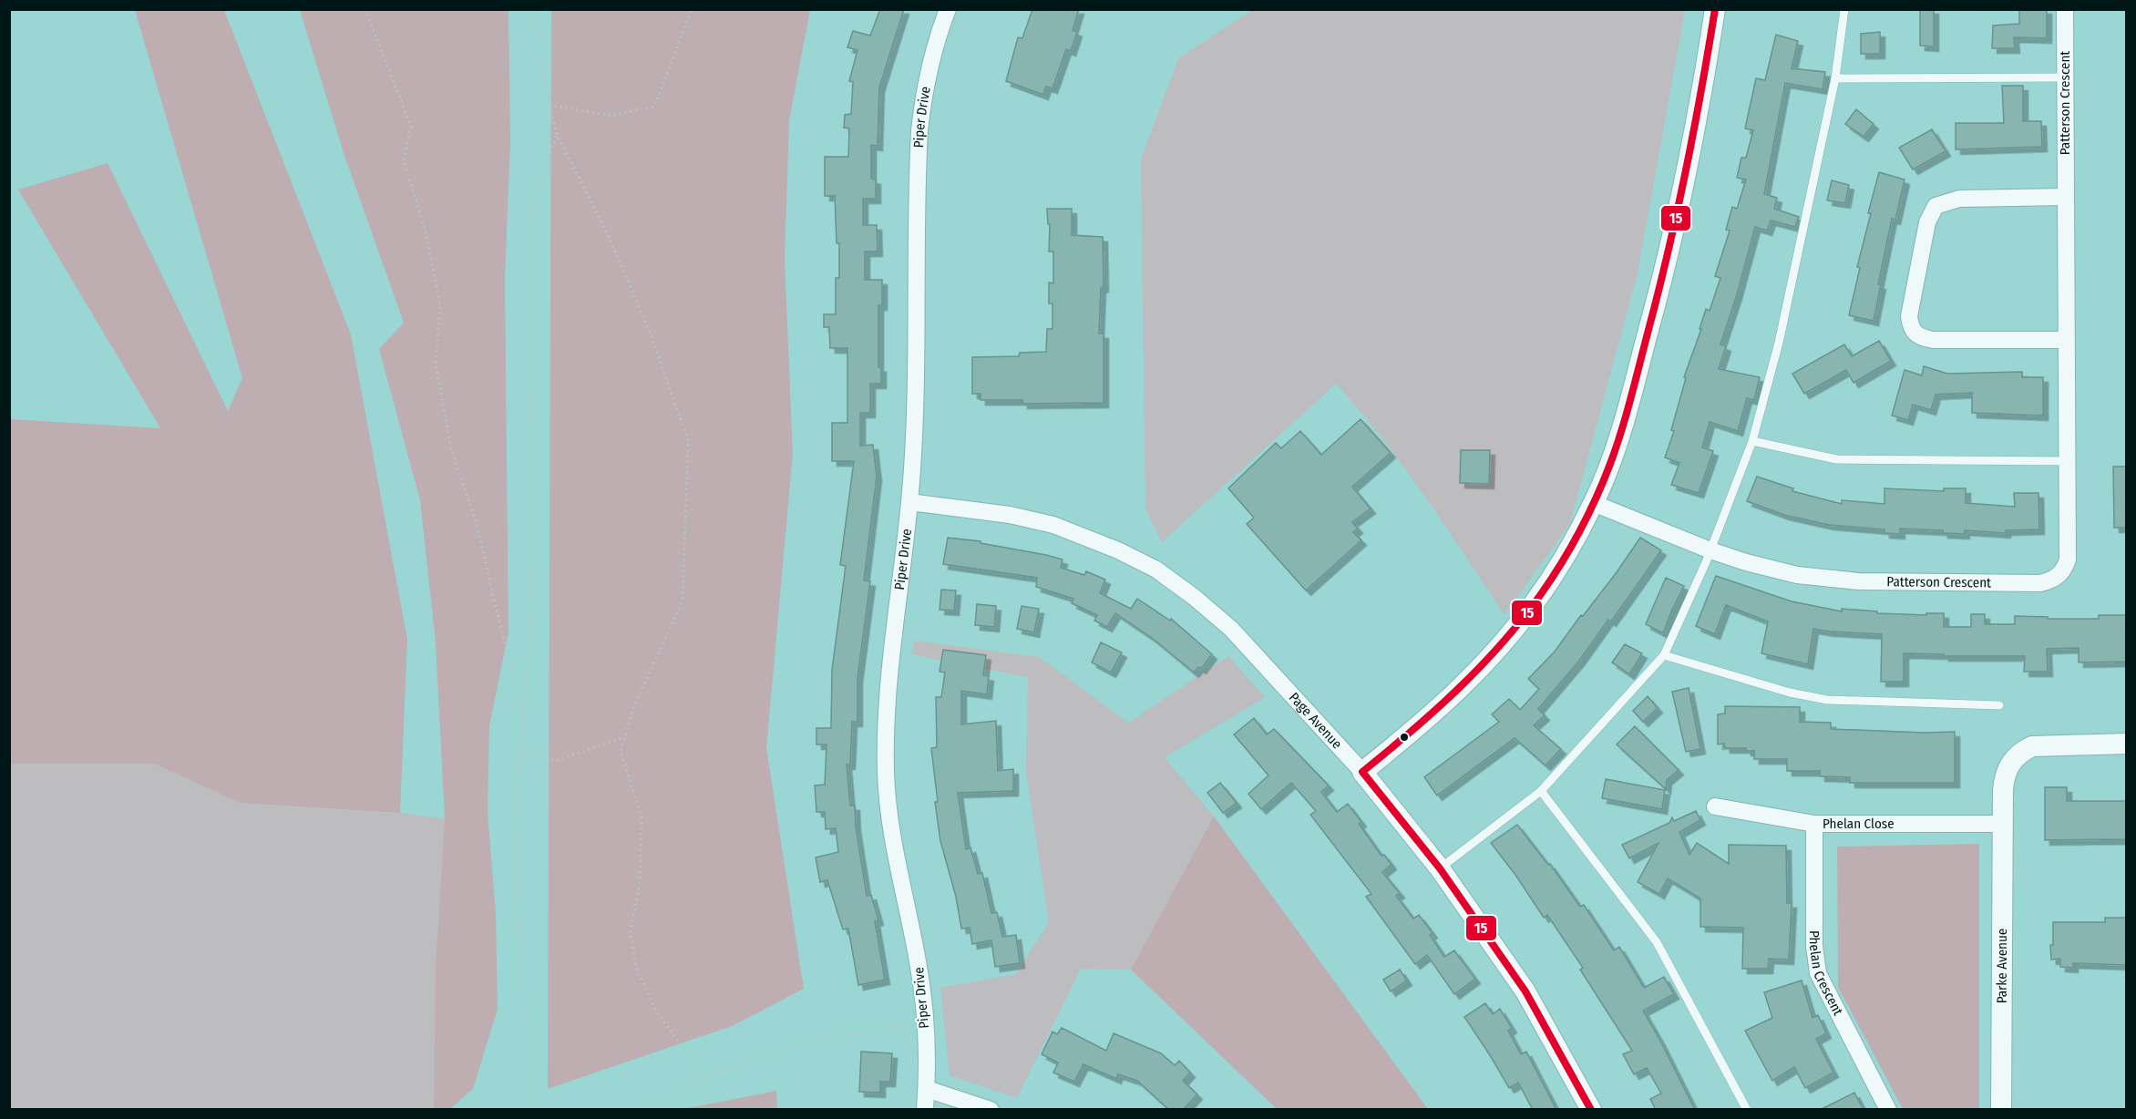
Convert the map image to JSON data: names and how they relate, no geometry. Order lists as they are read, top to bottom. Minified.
{"streets":{"street":["Patterson Crescent","Piper Drive","Page Avenue","Phelan Close","Parke Avenue","Phelan Crescent"]},"crossings":[["Piper Drive","Page Avenue"],["Phelan Close","Parke Avenue"],["Phelan Close","Phelan Crescent"]],"lines":["transit line 15"]}
